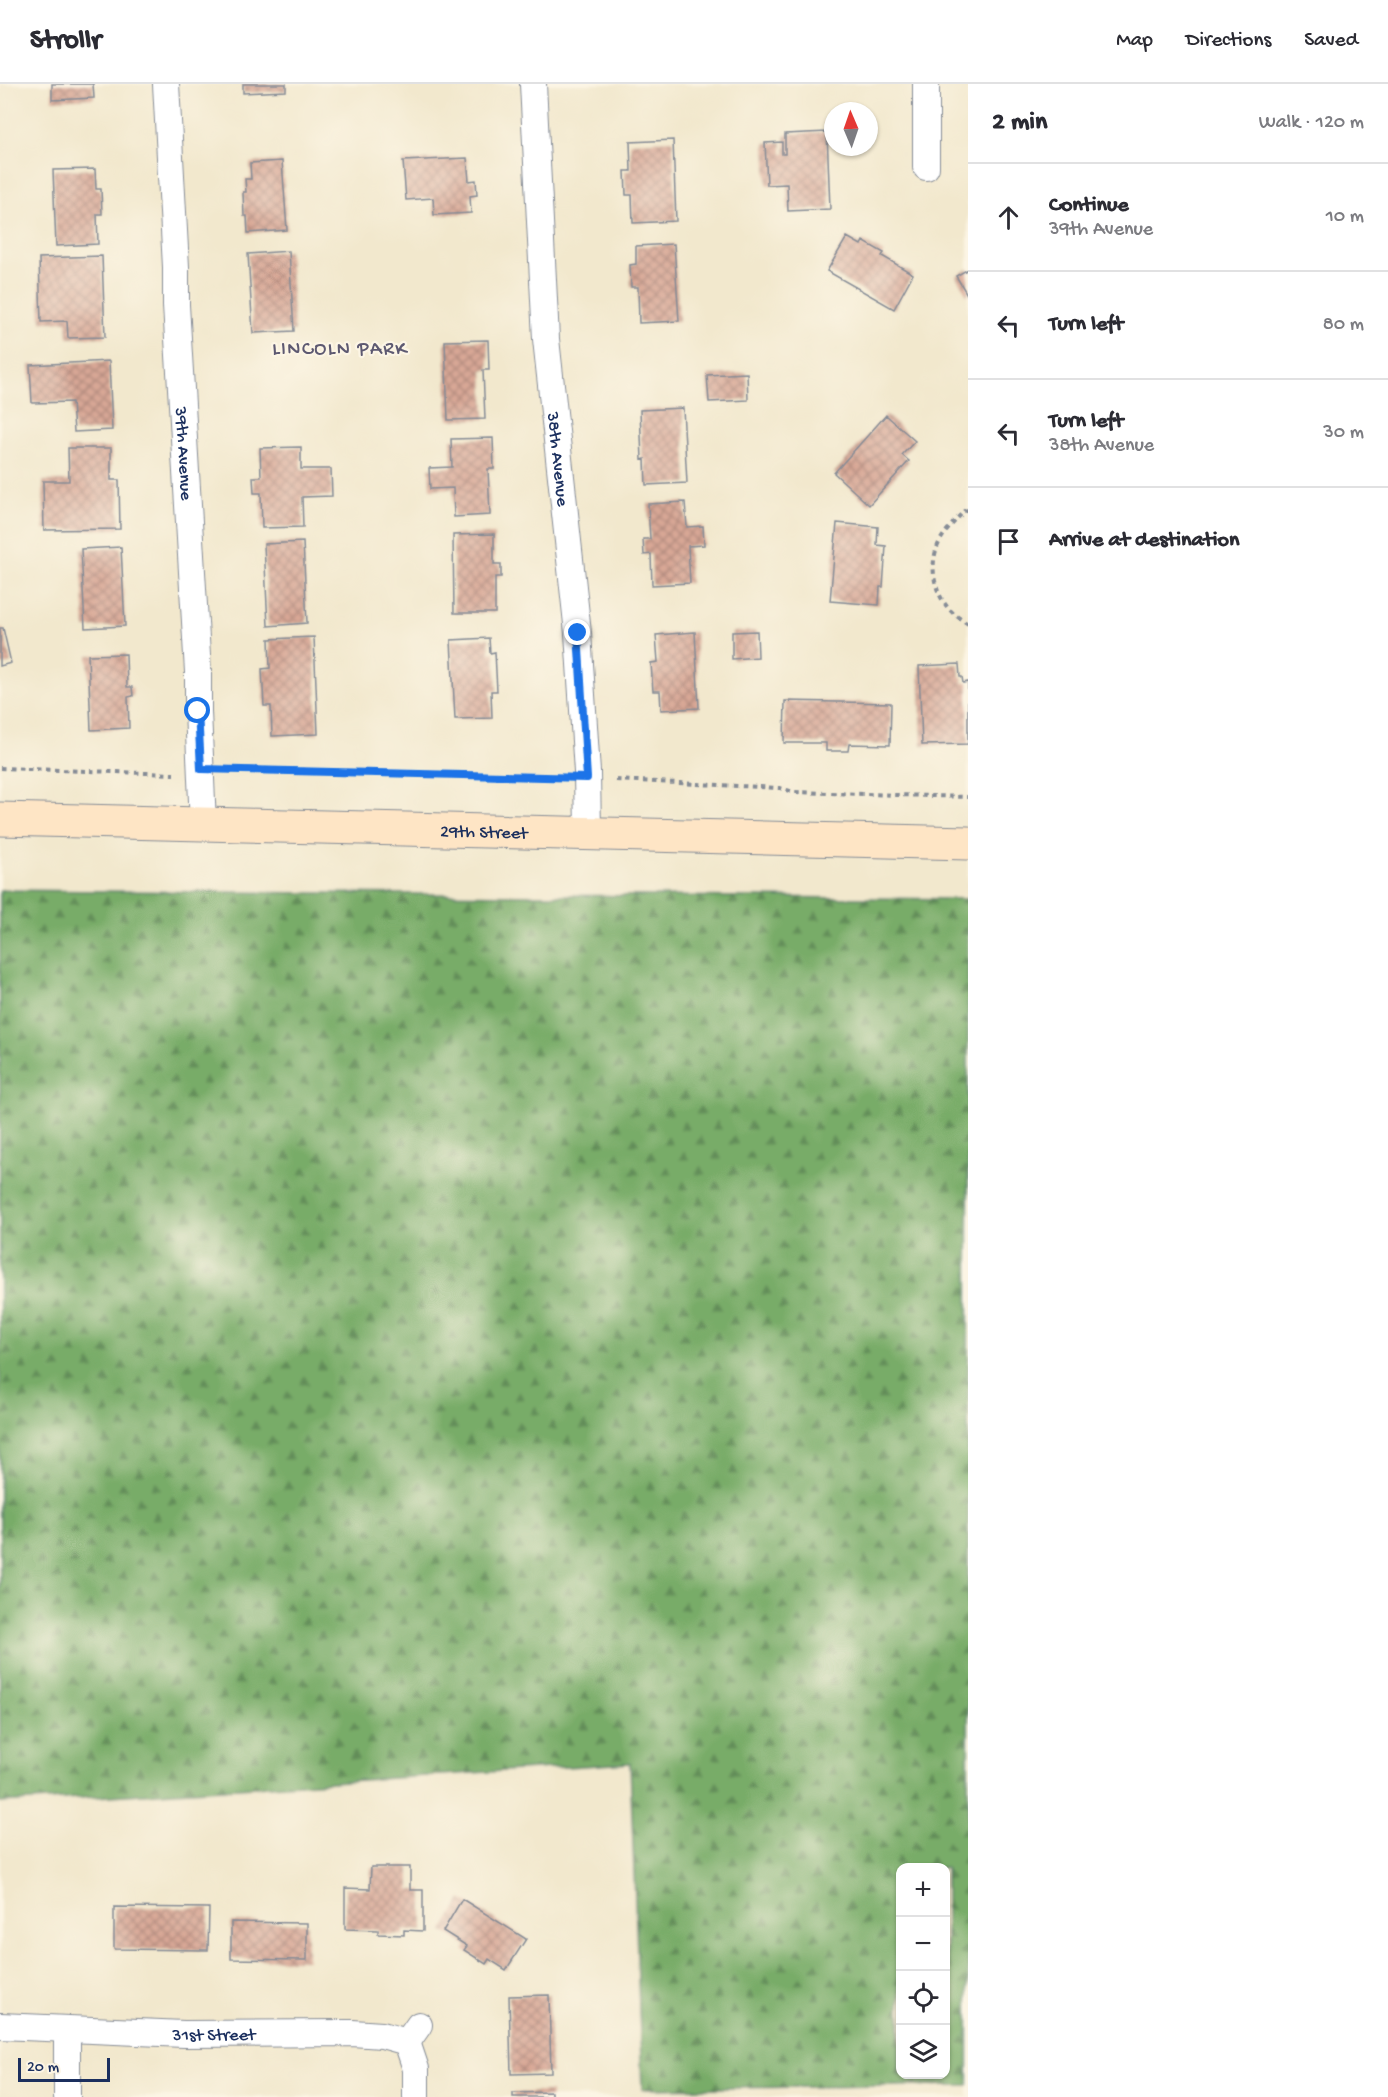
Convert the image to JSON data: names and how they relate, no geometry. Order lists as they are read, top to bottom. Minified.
{"streets":{"street":["39th Avenue","38th Avenue","29th Street","31st Street"]},"crossings":[["39th Avenue","29th Street"],["38th Avenue","29th Street"]],"districts":["LINCOLN PARK"],"scale_bar":"20 m","north":"top","page":{"header":"Strollr","nav":["Map","Directions","Saved"],"heading":["2 min","Walk · 120 m"],"list":[["Continue","39th Avenue","10 m"],["Turn left","80 m"],["Turn left","38th Avenue","30 m"],"Arrive at destination"],"map_buttons":["+","−"],"scale":"20 m"}}
